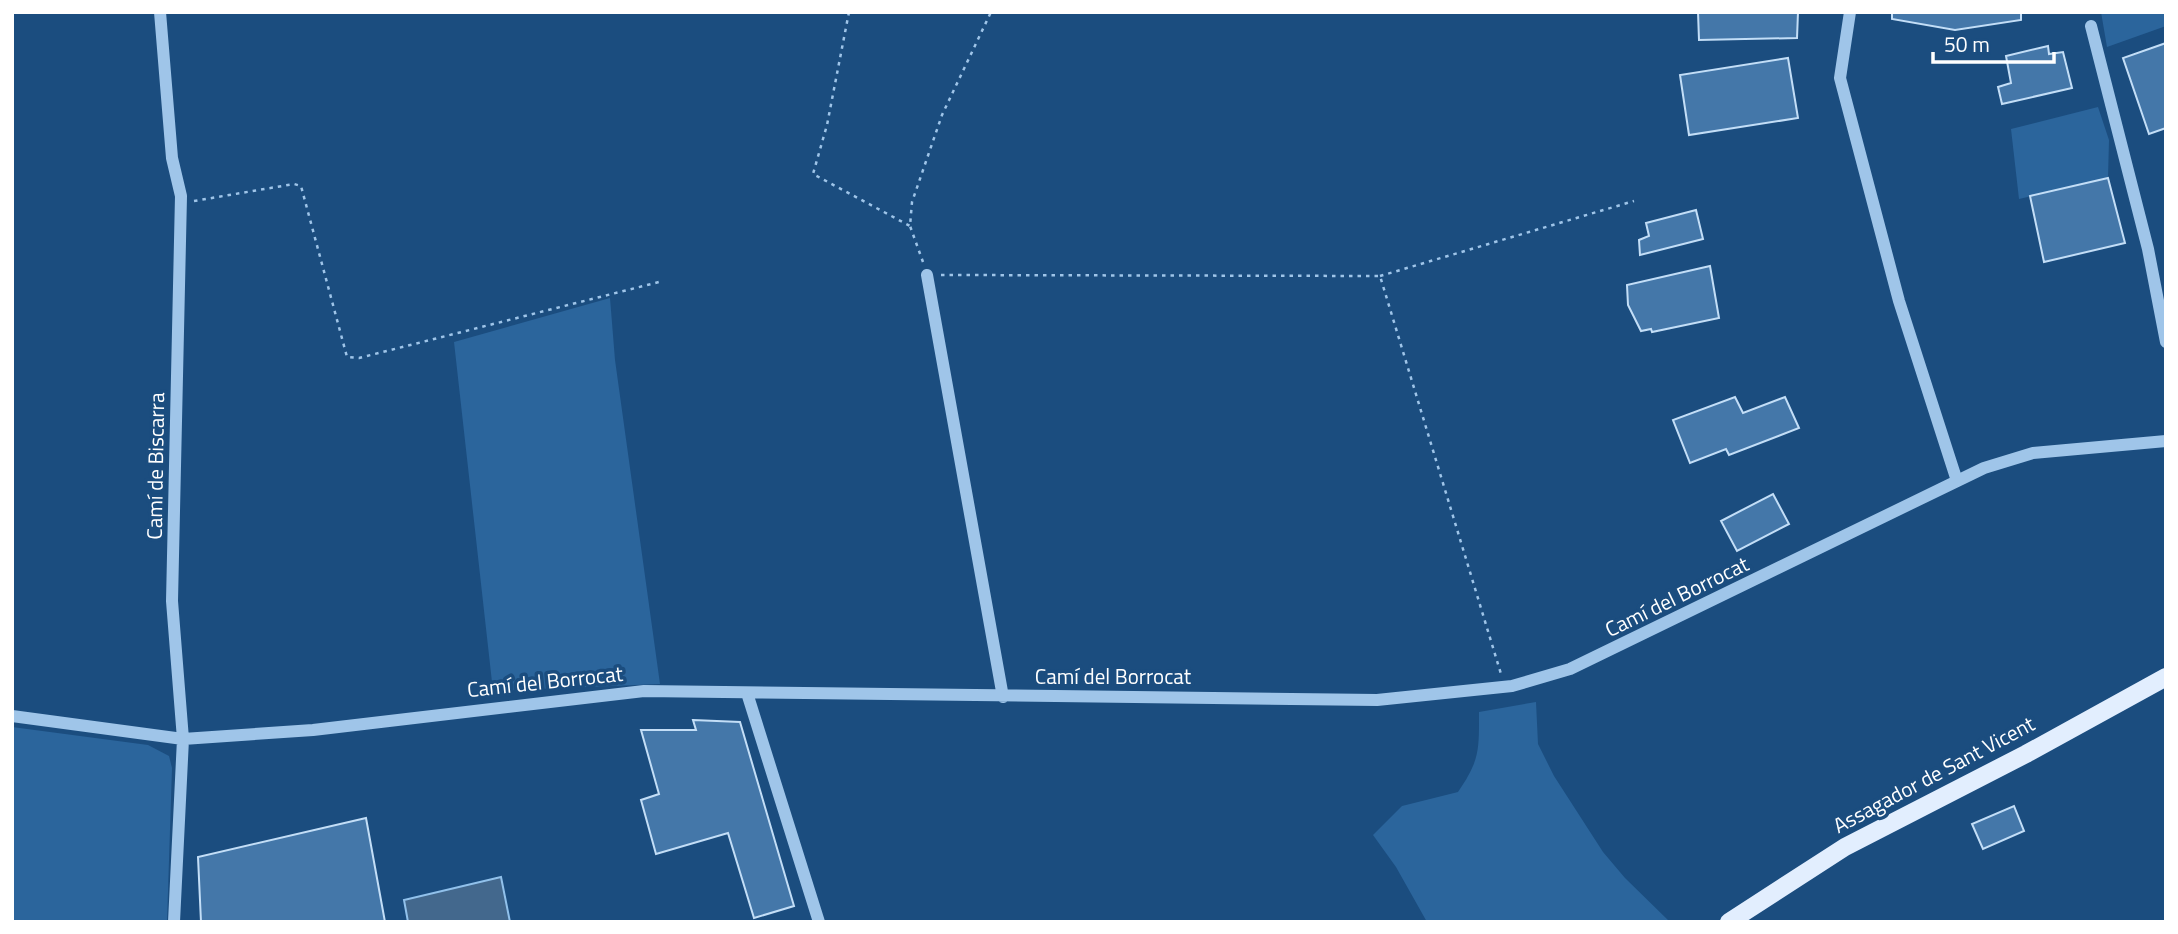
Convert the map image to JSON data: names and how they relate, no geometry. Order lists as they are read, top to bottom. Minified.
{"streets":{"main road":["Assagador de Sant Vicent"],"street":["Camí de Biscarra","Camí del Borrocat"]},"crossings":[["Camí de Biscarra","Camí del Borrocat"]],"scale_bar":"50 m"}
